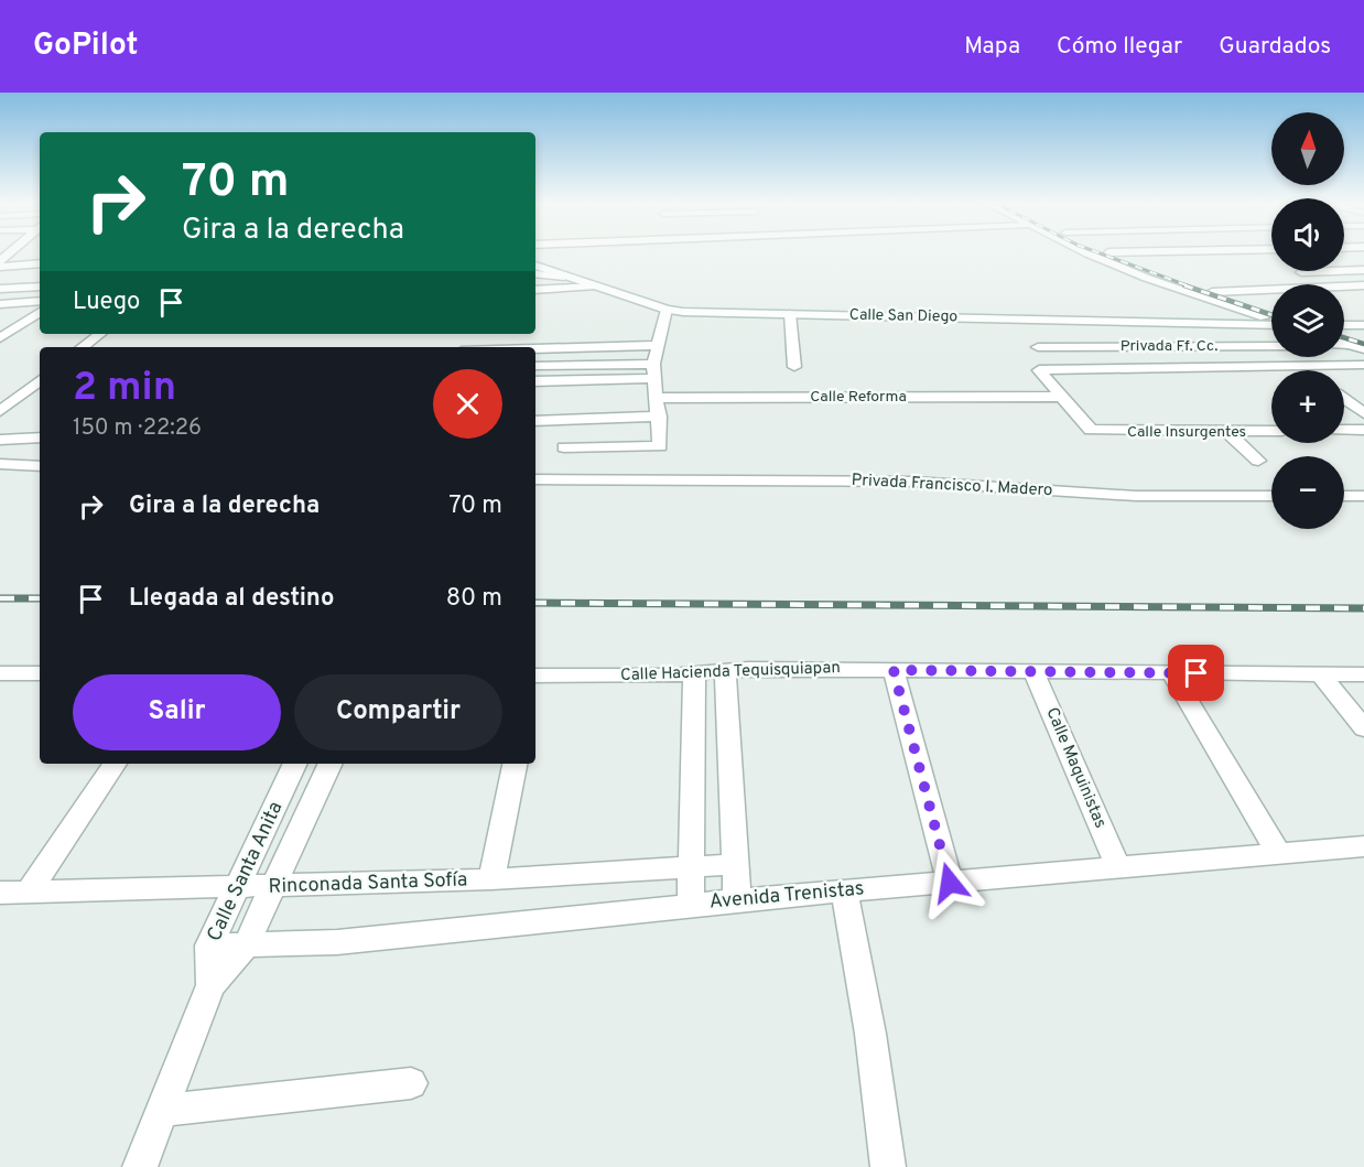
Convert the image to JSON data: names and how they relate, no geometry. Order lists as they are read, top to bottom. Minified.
{"streets":{"street":["Calle San Diego","Privada Ff. Cc.","Calle Reforma","Calle Insurgentes","Privada Francisco I. Madero","Calle Hacienda Tequisquiapan","Calle Maquinistas","Calle Santa Anita","Rinconada Santa Sofía","Avenida Trenistas"]},"crossings":[["Calle Reforma","Calle Insurgentes"],["Calle Hacienda Tequisquiapan","Calle Maquinistas"],["Calle Maquinistas","Avenida Trenistas"],["Calle Santa Anita","Rinconada Santa Sofía"],["Calle Santa Anita","Avenida Trenistas"]],"north":"top","page":{"header":"GoPilot","nav":["Mapa","Cómo llegar","Guardados"],"map_buttons":["+","−"],"turn":["70 m","Gira a la derecha"],"then":"Luego","heading":["2 min","150 m · 22:26"],"list":[{"name":"Gira a la derecha","value":"70 m"},{"name":"Llegada al destino","value":"80 m"}],"buttons":["Salir","Compartir"]}}
